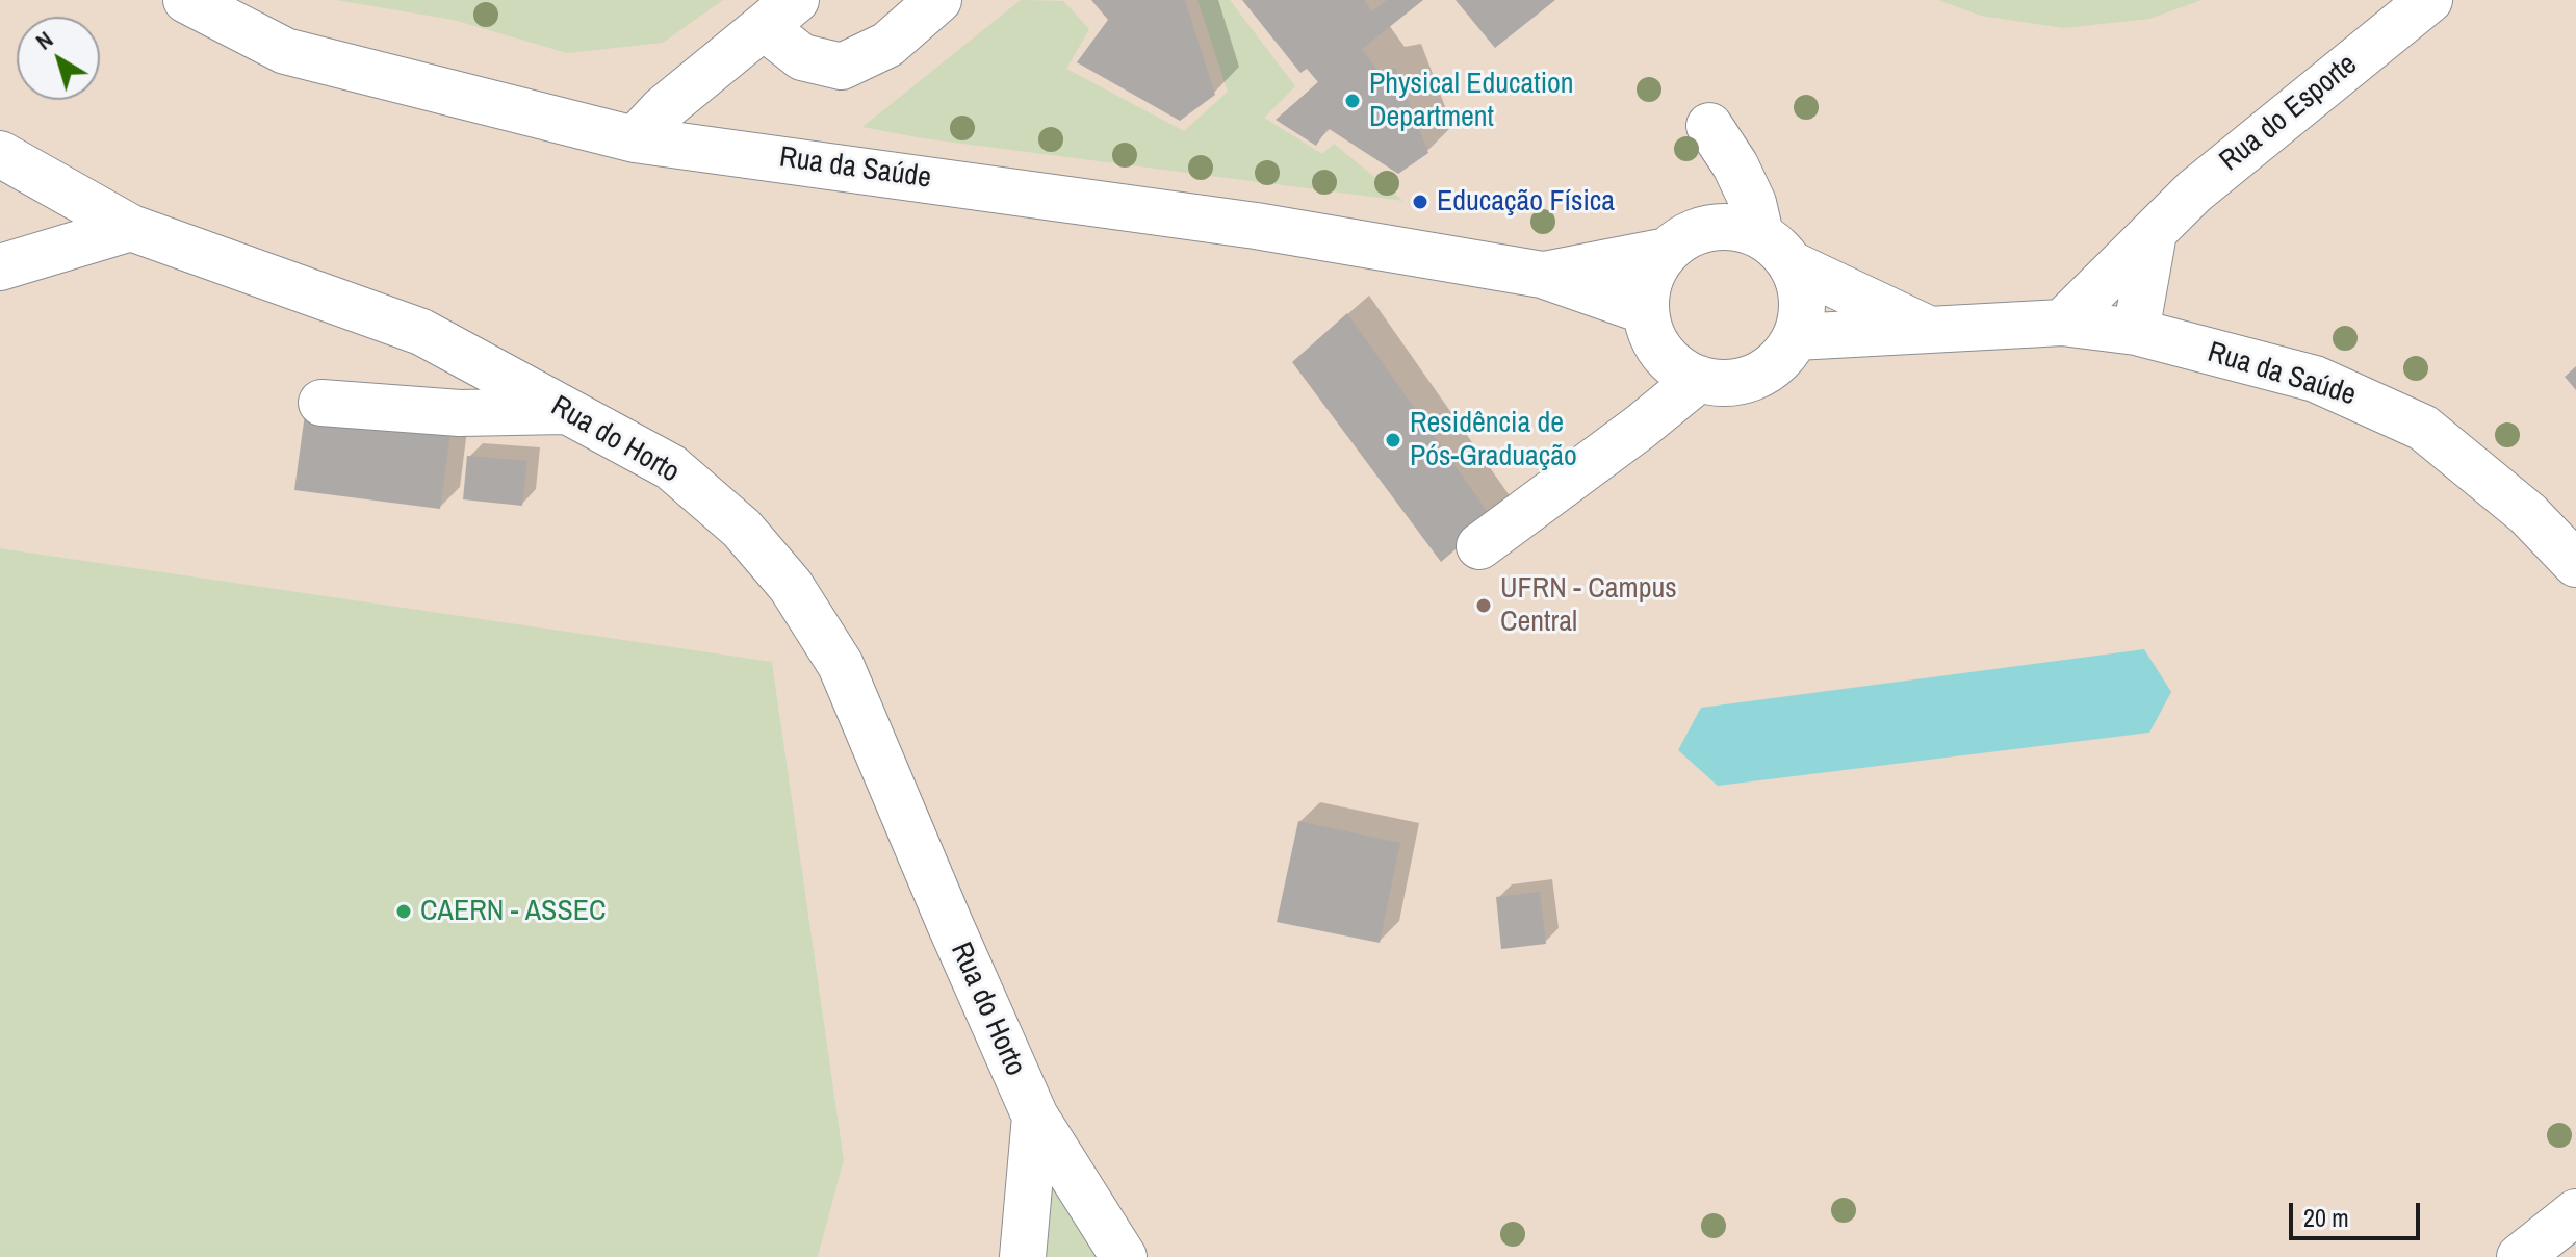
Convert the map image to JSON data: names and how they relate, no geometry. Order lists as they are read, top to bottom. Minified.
{"streets":{"lane":["Rua do Esporte","Rua da Saúde","Rua do Horto"]},"crossings":[["Rua do Esporte","Rua da Saúde"]],"places":["Physical Education Department","Educação Física","Residência de Pós-Graduação","UFRN - Campus Central","CAERN - ASSEC"],"scale_bar":"20 m","north":"top left"}
